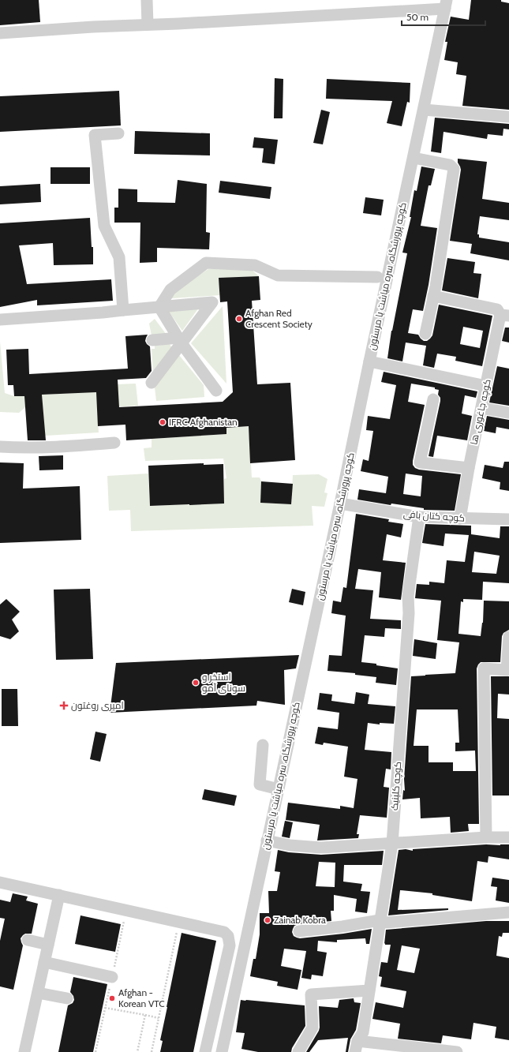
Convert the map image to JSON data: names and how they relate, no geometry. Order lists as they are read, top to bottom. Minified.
{"streets":{"street":["کوچه پرورشگاه، سره میاشت یا مرستون","کوچه جاغوری ها","کوچه کتان بافی","کوچه کلینیک"]},"crossings":[["کوچه پرورشگاه، سره میاشت یا مرستون","کوچه کتان بافی"],["کوچه جاغوری ها","کوچه کتان بافی"],["کوچه کتان بافی","کوچه کلینیک"]],"places":{"other":["Afghan Red Crescent Society","IFRC Afghanistan","استخر و سونای آمو","Zainab Kobra","Afghan - Korean VTC"],"health":["امیری روغتون"]},"scale_bar":"50 m"}
